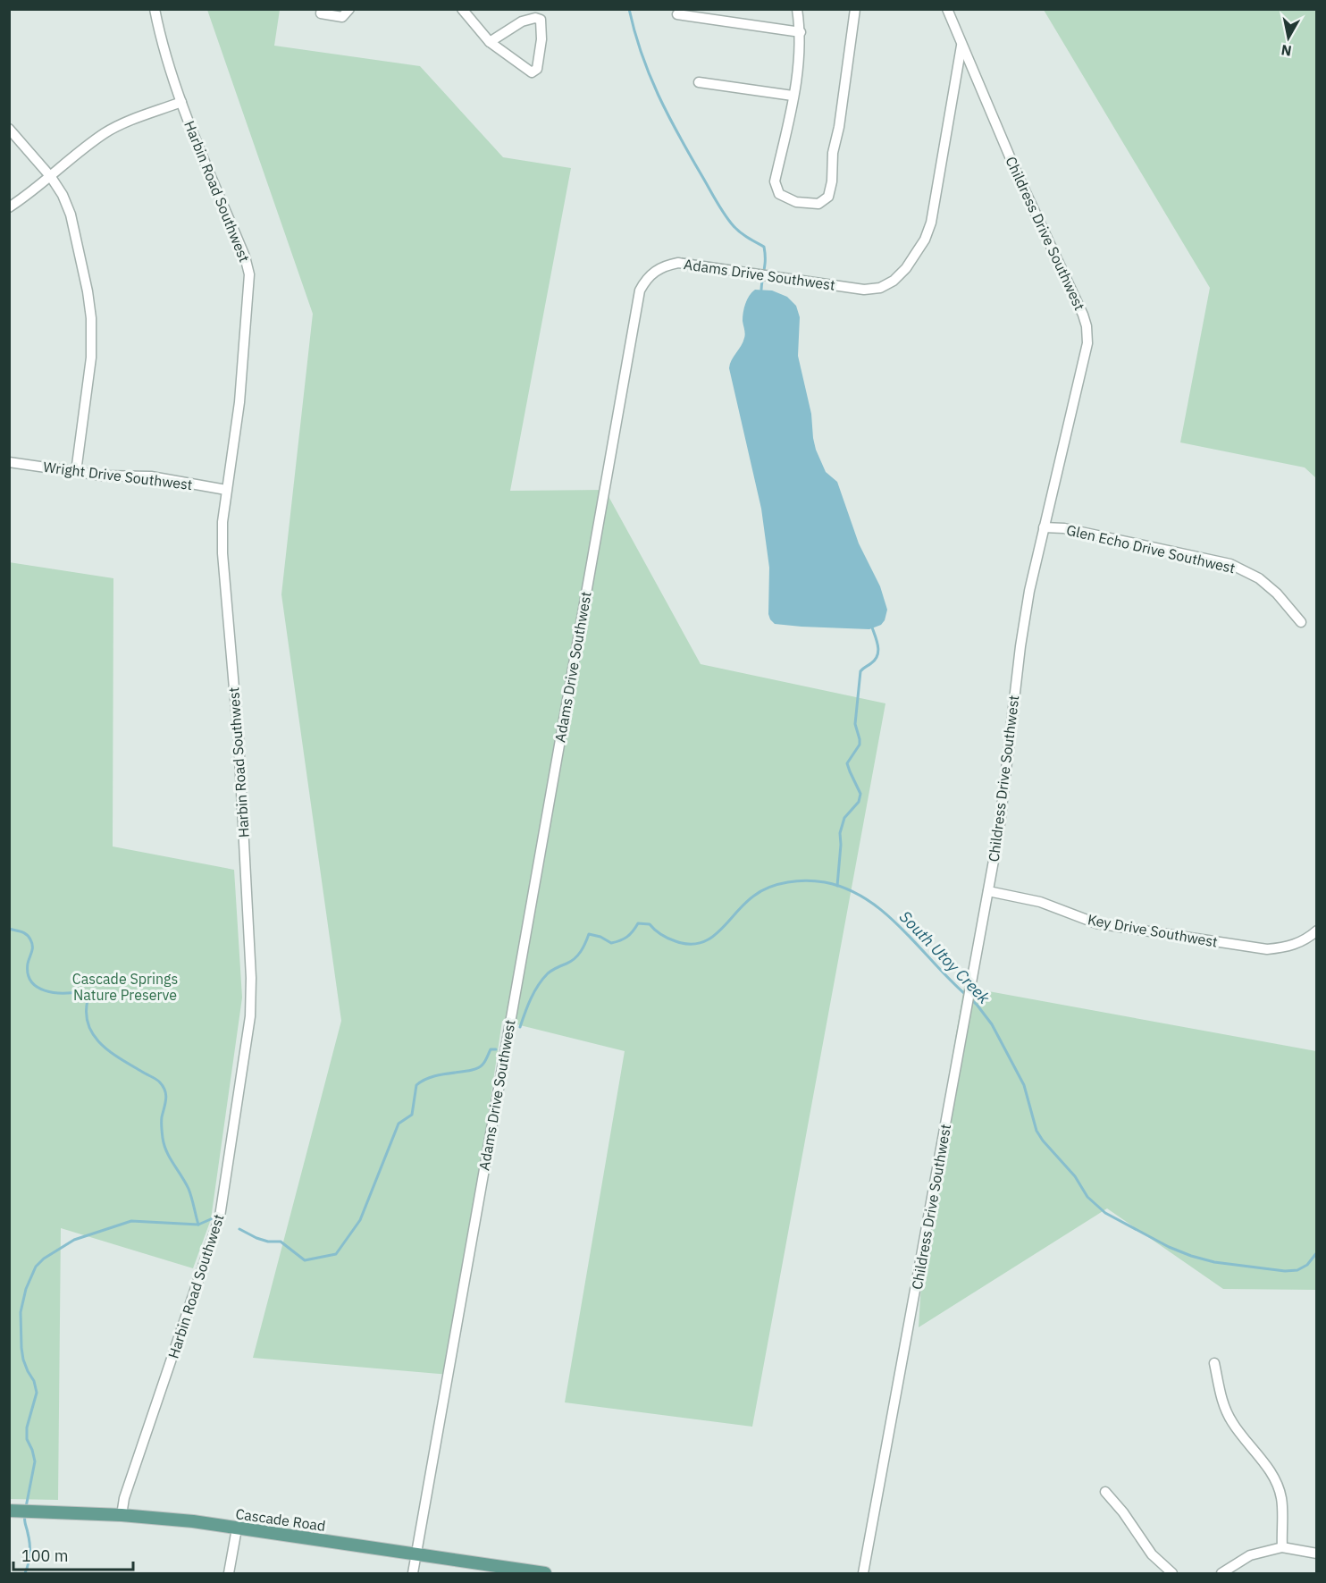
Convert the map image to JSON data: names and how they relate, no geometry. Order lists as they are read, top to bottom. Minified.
{"streets":{"main road":["Cascade Road"],"street":["Harbin Road Southwest","Childress Drive Southwest","Adams Drive Southwest","Wright Drive Southwest","Glen Echo Drive Southwest","Key Drive Southwest"]},"crossings":[["Harbin Road Southwest","Wright Drive Southwest"],["Harbin Road Southwest","Cascade Road"],["Childress Drive Southwest","Adams Drive Southwest"],["Childress Drive Southwest","Glen Echo Drive Southwest"],["Childress Drive Southwest","Key Drive Southwest"],["Adams Drive Southwest","Cascade Road"]],"water":["South Utoy Creek"],"parks":["Cascade Springs Nature Preserve"],"scale_bar":"100 m","north":"bottom"}
